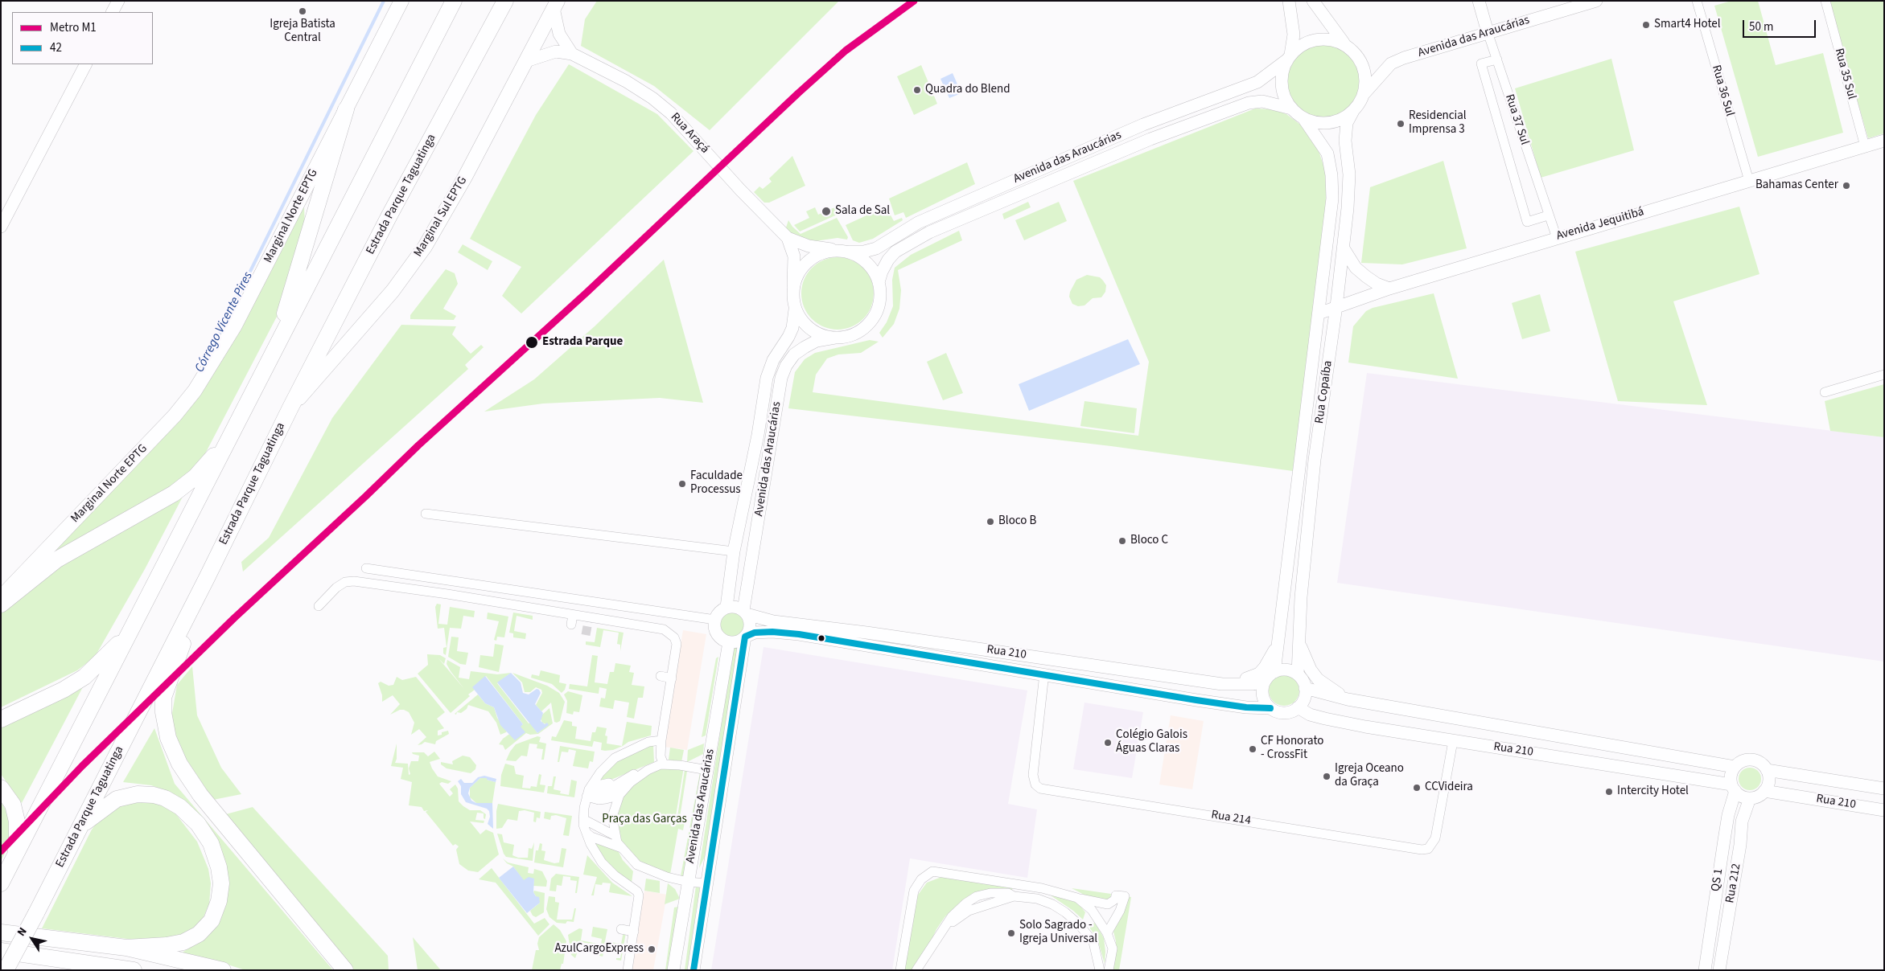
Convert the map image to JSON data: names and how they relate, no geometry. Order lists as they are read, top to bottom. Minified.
{"streets":{"highway":["Estrada Parque Taguatinga"],"main road":["Avenida das Araucárias","Rua 37 Sul","Rua Araçá","Marginal Norte EPTG","Marginal Sul EPTG","Avenida Jequitibá","Rua Copaíba","Rua 210","QS 1","Rua 212"],"street":["Rua 35 Sul","Rua 36 Sul","Rua 214"]},"crossings":[["Avenida das Araucárias","Rua 37 Sul"],["Avenida das Araucárias","Rua Araçá"],["Avenida das Araucárias","Rua Copaíba"],["Avenida das Araucárias","Rua 210"],["Rua 35 Sul","Avenida Jequitibá"],["Rua 36 Sul","Avenida Jequitibá"],["Rua 37 Sul","Avenida Jequitibá"],["Rua Araçá","Marginal Sul EPTG"],["Estrada Parque Taguatinga","Marginal Sul EPTG"],["Avenida Jequitibá","Rua Copaíba"],["Rua Copaíba","Rua 210"],["Rua 210","Rua 214"],["Rua 210","QS 1"],["Rua 210","Rua 212"],["QS 1","Rua 212"]],"water":["Córrego Vicente Pires"],"parks":["Praça das Garças"],"places":["Igreja Batista Central","Smart4 Hotel","Quadra do Blend","Residencial Imprensa 3","Bahamas Center","Sala de Sal","Estrada Parque","Faculdade Processus","Bloco B","Bloco C","Colégio Galois Águas Claras","CF Honorato - CrossFit","Igreja Oceano da Graça","CCVideira","Intercity Hotel","Solo Sagrado - Igreja Universal","AzulCargoExpress"],"lines":["metro line M1","transit line 42"],"legend":["Metro M1","42"],"scale_bar":"50 m","north":"top left"}
